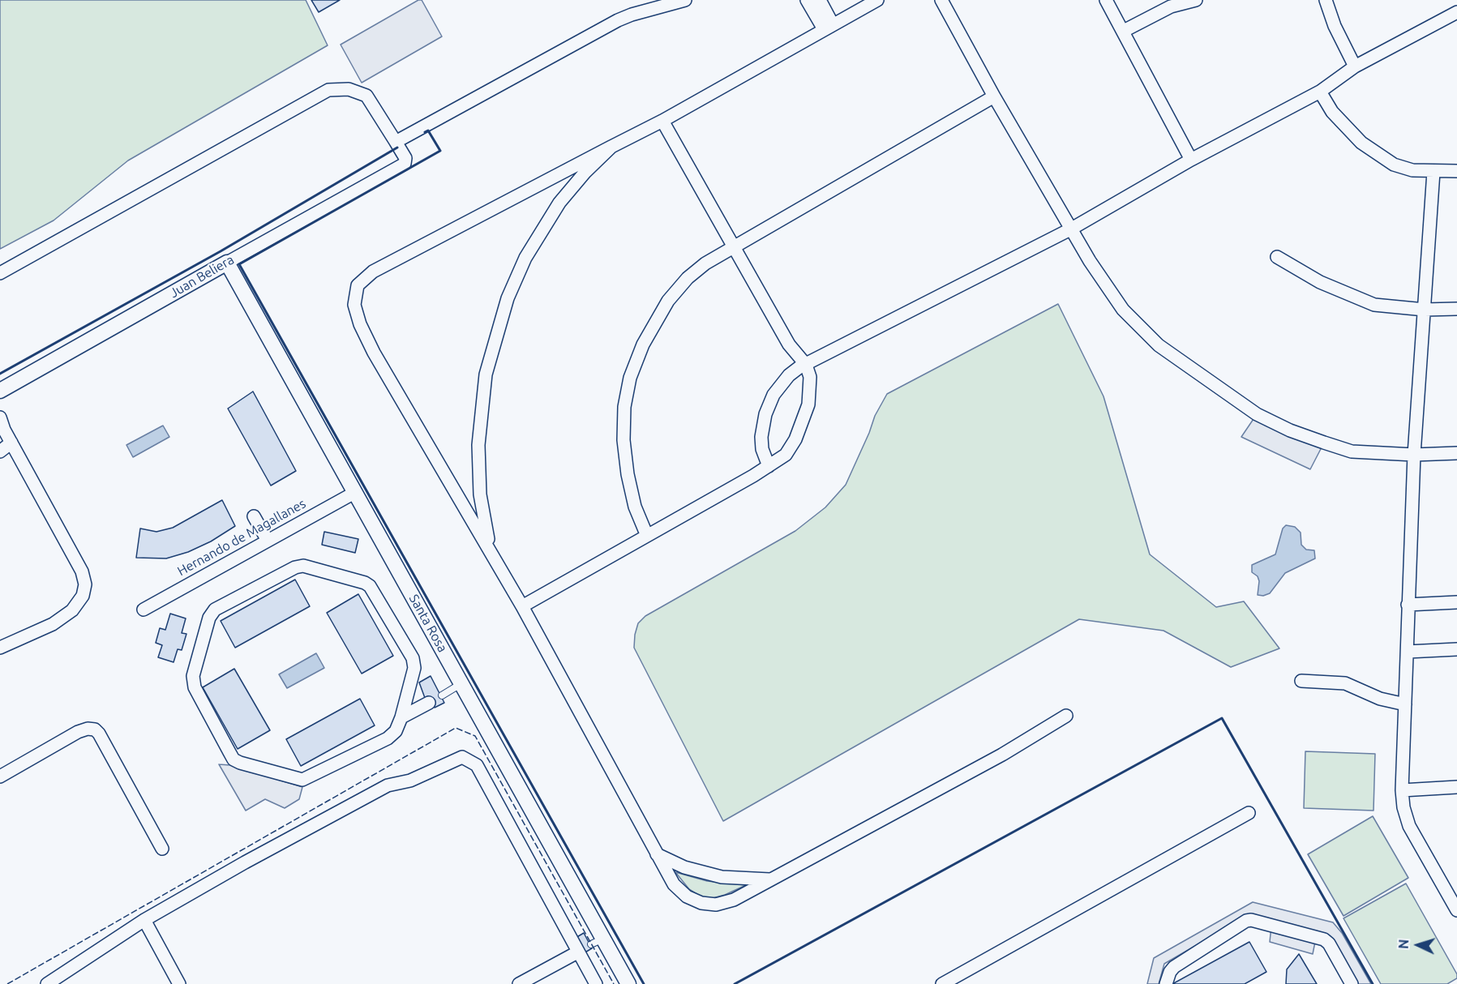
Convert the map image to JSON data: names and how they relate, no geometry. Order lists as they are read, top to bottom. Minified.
{"streets":{"street":["Juan Beliera","Hernando de Magallanes","Santa Rosa"]},"crossings":[["Juan Beliera","Santa Rosa"],["Hernando de Magallanes","Santa Rosa"]],"north":"left"}
